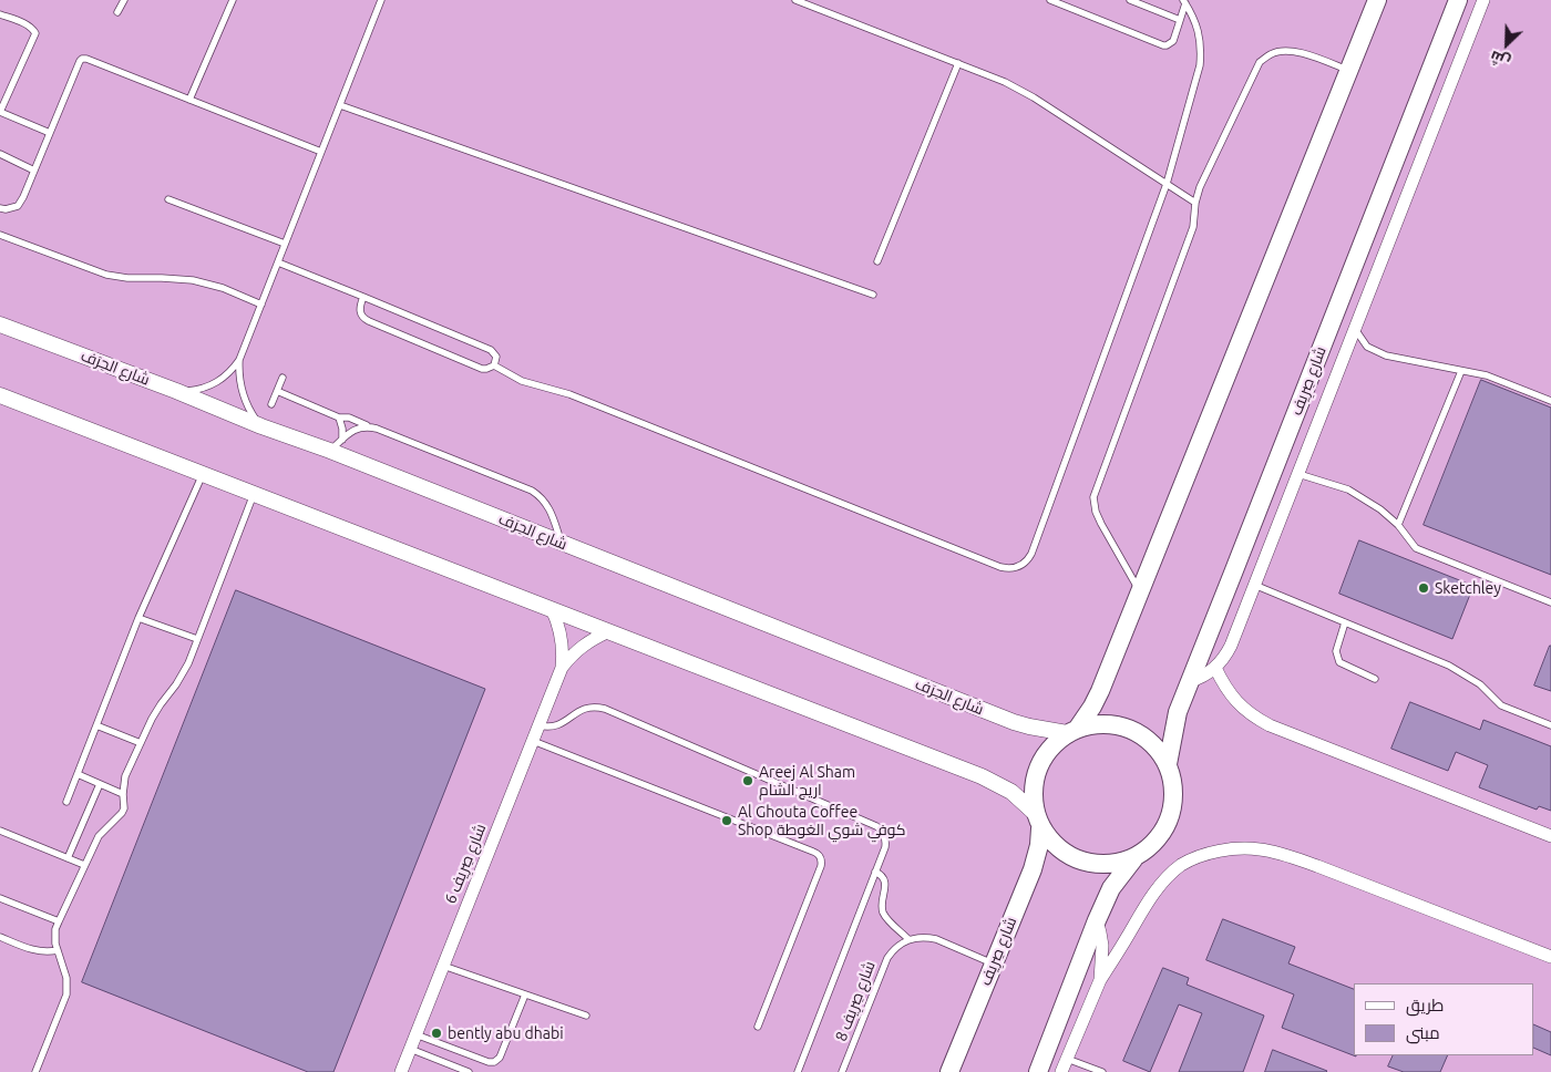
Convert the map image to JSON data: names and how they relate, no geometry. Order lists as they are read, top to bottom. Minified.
{"streets":{"main road":["شارع صِرِيف"],"street":["شارع الحِرَف","شارع صِرِيف 6"],"lane":["شارع صِرِيف 8"]},"crossings":[["شارع الحِرَف","شارع صِرِيف"]],"places":["Sketchley","Areej Al Sham اريج الشام","Al Ghouta Coffee Shop كوفي شوي الغوطة","bently abu dhabi"],"legend":["طريق","مبنى"],"north":"bottom left"}
